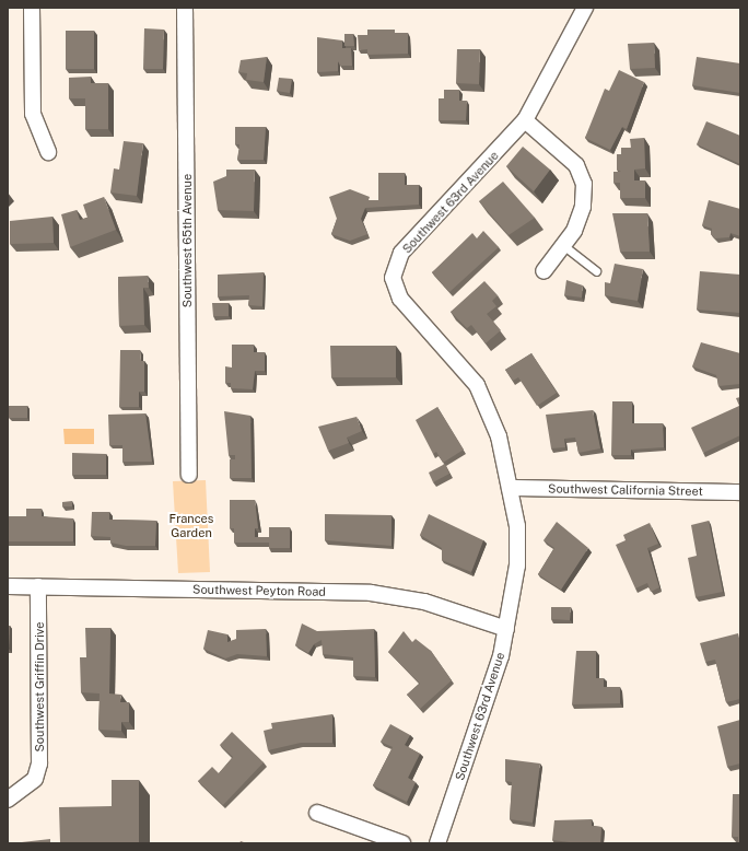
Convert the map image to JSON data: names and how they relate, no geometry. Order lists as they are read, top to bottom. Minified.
{"streets":{"street":["Southwest 63rd Avenue","Southwest 65th Avenue","Southwest California Street","Southwest Peyton Road","Southwest Griffin Drive"]},"crossings":[["Southwest 63rd Avenue","Southwest California Street"],["Southwest 63rd Avenue","Southwest Peyton Road"],["Southwest Peyton Road","Southwest Griffin Drive"]],"parks":["Frances Garden"]}
